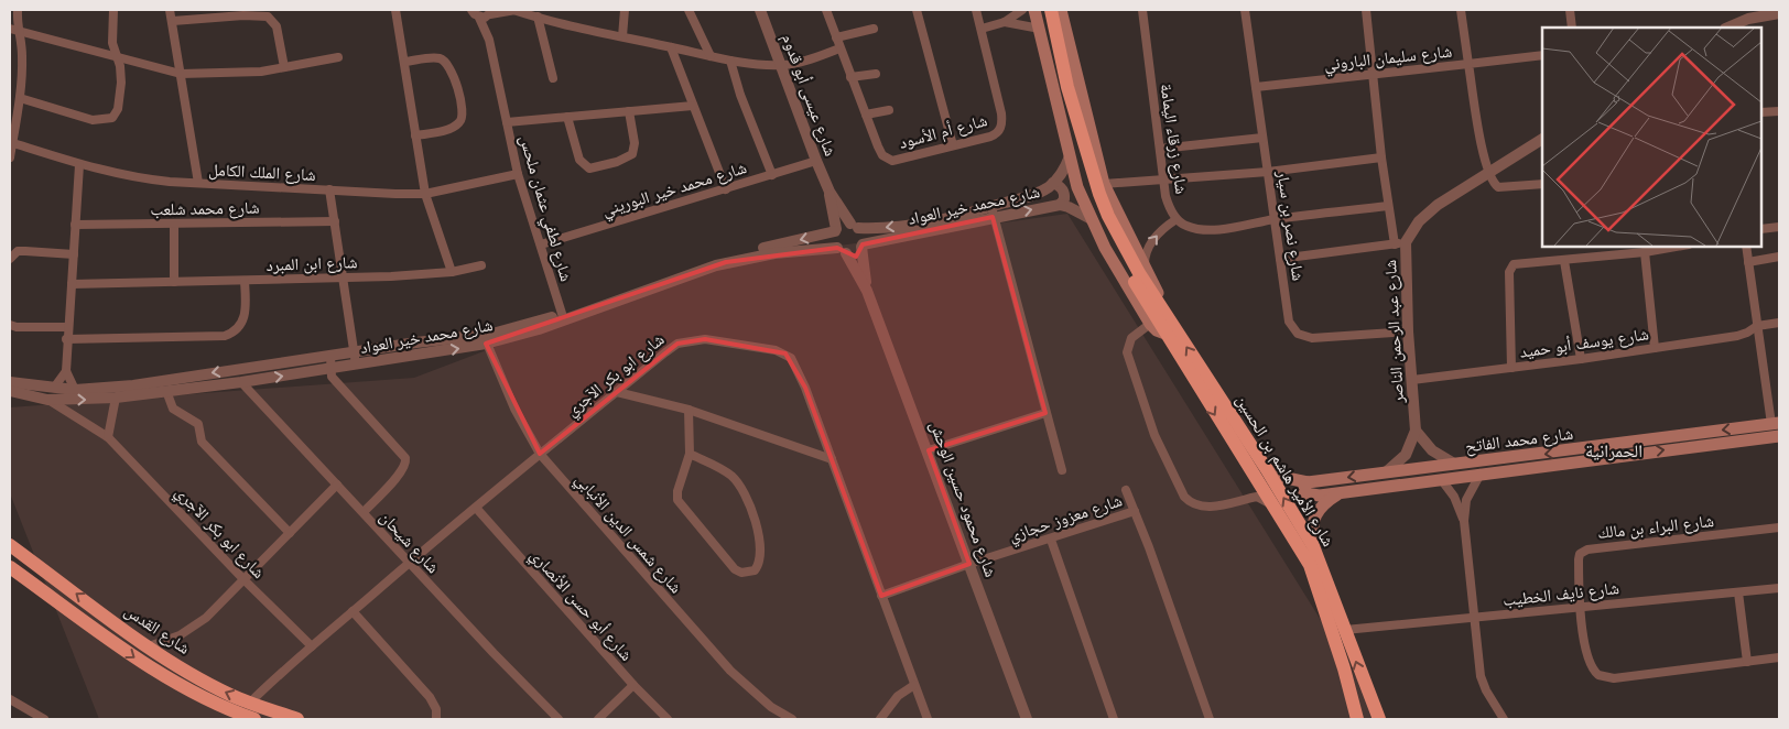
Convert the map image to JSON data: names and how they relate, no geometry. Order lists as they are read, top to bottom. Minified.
{"streets":{"highway":["شارع الأمير هاشم بن الحسين","شارع القدس"],"main road":["شارع محمد الفاتح"],"street":["شارع سليمان الباروني","شارع عيسى أبو قدوم","شارع أم الأسود","شارع زرقاء اليمامة","شارع الملك الكامل","شارع محمد خير البوريني","شارع محمد خير العواد","شارع محمد شلعب","شارع لطفي عثمان ملحس","شارع نصر بن سيار","شارع ابن المبرد","شارع عبد الرحمن الناصر","شارع يوسف أبو حميد","شارع ابو بكر الآجري","شارع محمود حسين الوحش","شارع معزوز حجازي","شارع البراء بن مالك","شارع شمس الدين الأنبابي","شارع شيحان","شارع نايف الخطيب","شارع أبو حسن الأنصاري"]},"crossings":[["شارع سليمان الباروني","شارع نصر بن سيار"],["شارع عيسى أبو قدوم","شارع محمد خير البوريني"],["شارع عيسى أبو قدوم","شارع محمد خير العواد"],["شارع عيسى أبو قدوم","شارع محمود حسين الوحش"],["شارع زرقاء اليمامة","شارع نصر بن سيار"],["شارع الملك الكامل","شارع لطفي عثمان ملحس"],["شارع محمد خير البوريني","شارع لطفي عثمان ملحس"],["شارع محمد خير العواد","شارع لطفي عثمان ملحس"],["شارع محمد خير العواد","شارع ابو بكر الآجري"],["شارع محمد خير العواد","شارع محمود حسين الوحش"],["شارع محمد خير العواد","شارع شمس الدين الأنبابي"],["شارع محمد خير العواد","شارع شيحان"],["شارع نصر بن سيار","شارع عبد الرحمن الناصر"],["شارع عبد الرحمن الناصر","شارع يوسف أبو حميد"],["شارع عبد الرحمن الناصر","شارع محمد الفاتح"],["شارع ابو بكر الآجري","شارع معزوز حجازي"],["شارع ابو بكر الآجري","شارع شمس الدين الأنبابي"],["شارع ابو بكر الآجري","شارع شيحان"],["شارع ابو بكر الآجري","شارع أبو حسن الأنصاري"],["شارع ابو بكر الآجري","شارع القدس"],["شارع محمد الفاتح","شارع الأمير هاشم بن الحسين"],["شارع محمد الفاتح","شارع نايف الخطيب"],["شارع الأمير هاشم بن الحسين","شارع نايف الخطيب"],["شارع محمود حسين الوحش","شارع معزوز حجازي"],["شارع البراء بن مالك","شارع نايف الخطيب"]],"districts":["الحمرانية"]}
